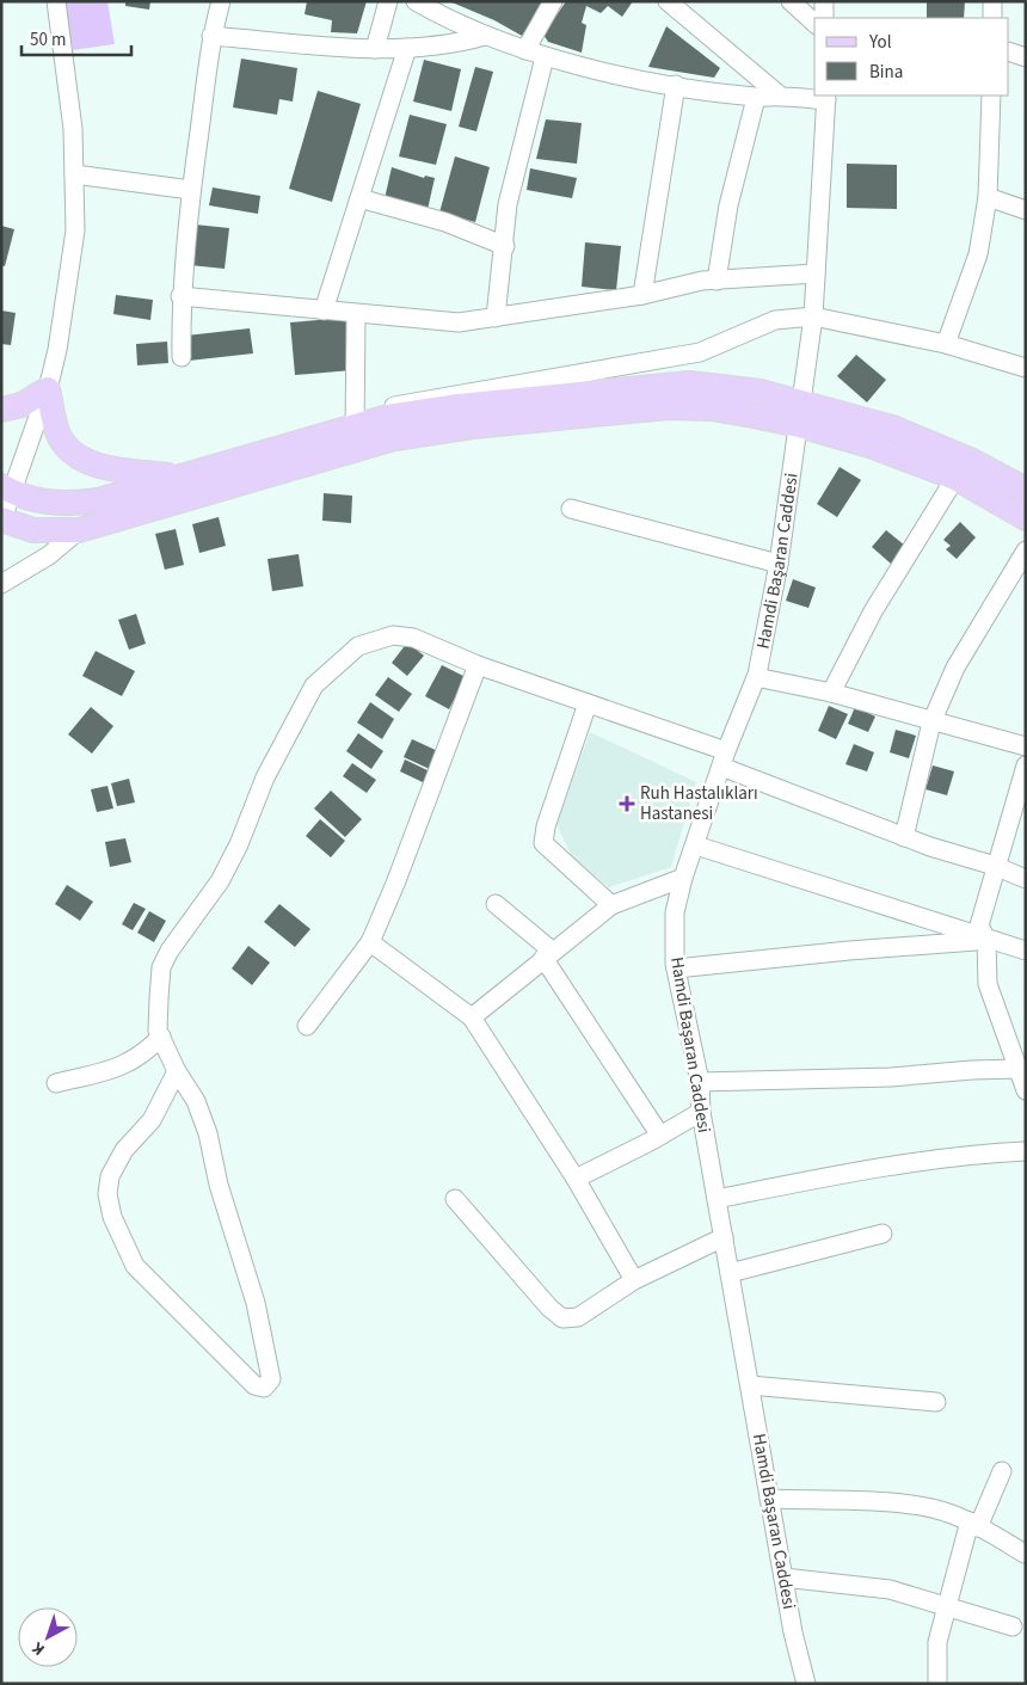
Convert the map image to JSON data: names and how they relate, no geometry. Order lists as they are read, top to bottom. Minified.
{"streets":{"street":["Hamdi Başaran Caddesi"]},"places":{"health":["Ruh Hastalıkları Hastanesi"]},"legend":["Yol","Bina"],"scale_bar":"50 m","north":"bottom left"}
